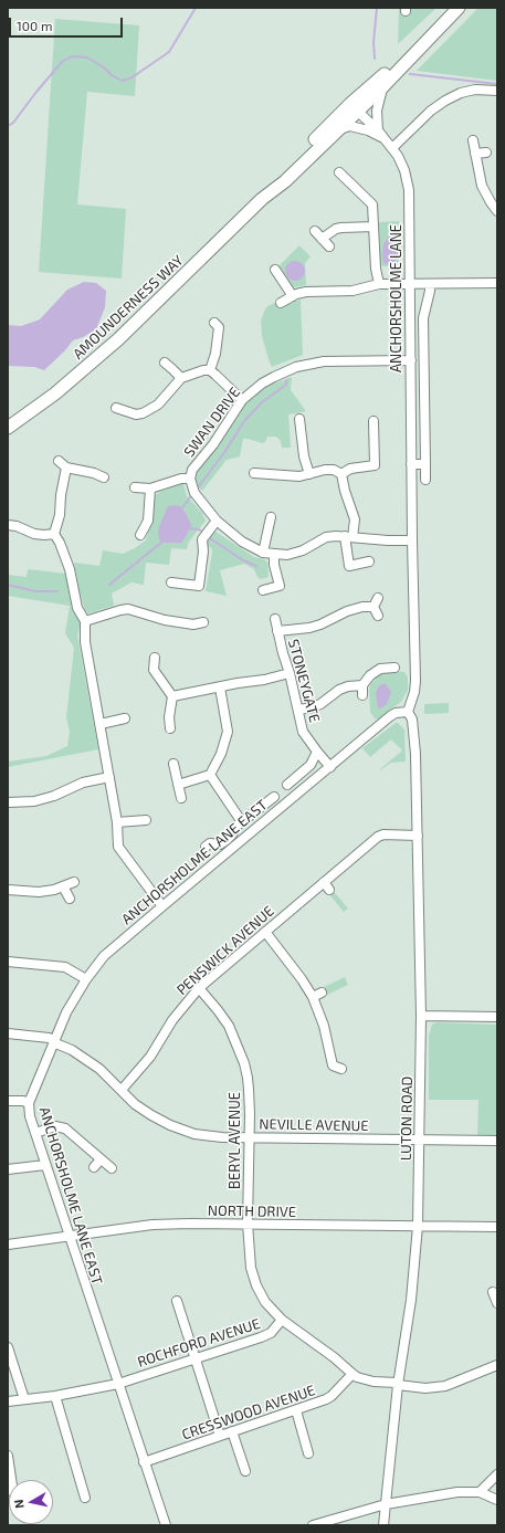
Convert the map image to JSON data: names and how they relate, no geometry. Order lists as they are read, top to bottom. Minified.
{"streets":{"highway":["AMOUNDERNESS WAY"],"street":["ANCHORSHOLME LANE","SWAN DRIVE","STONEYGATE","ANCHORSHOLME LANE EAST","PENSWICK AVENUE","LUTON ROAD","NEVILLE AVENUE","BERYL AVENUE","NORTH DRIVE","ROCHFORD AVENUE","CRESSWOOD AVENUE"]},"crossings":[["ANCHORSHOLME LANE","AMOUNDERNESS WAY"],["ANCHORSHOLME LANE","SWAN DRIVE"],["ANCHORSHOLME LANE","ANCHORSHOLME LANE EAST"],["ANCHORSHOLME LANE","LUTON ROAD"],["STONEYGATE","ANCHORSHOLME LANE EAST"],["ANCHORSHOLME LANE EAST","LUTON ROAD"],["ANCHORSHOLME LANE EAST","NEVILLE AVENUE"],["ANCHORSHOLME LANE EAST","NORTH DRIVE"],["ANCHORSHOLME LANE EAST","ROCHFORD AVENUE"],["ANCHORSHOLME LANE EAST","CRESSWOOD AVENUE"],["PENSWICK AVENUE","LUTON ROAD"],["PENSWICK AVENUE","NEVILLE AVENUE"],["PENSWICK AVENUE","BERYL AVENUE"],["LUTON ROAD","NEVILLE AVENUE"],["LUTON ROAD","BERYL AVENUE"],["LUTON ROAD","NORTH DRIVE"],["NEVILLE AVENUE","BERYL AVENUE"],["BERYL AVENUE","NORTH DRIVE"],["BERYL AVENUE","ROCHFORD AVENUE"],["BERYL AVENUE","CRESSWOOD AVENUE"]],"scale_bar":"100 m","north":"left"}
